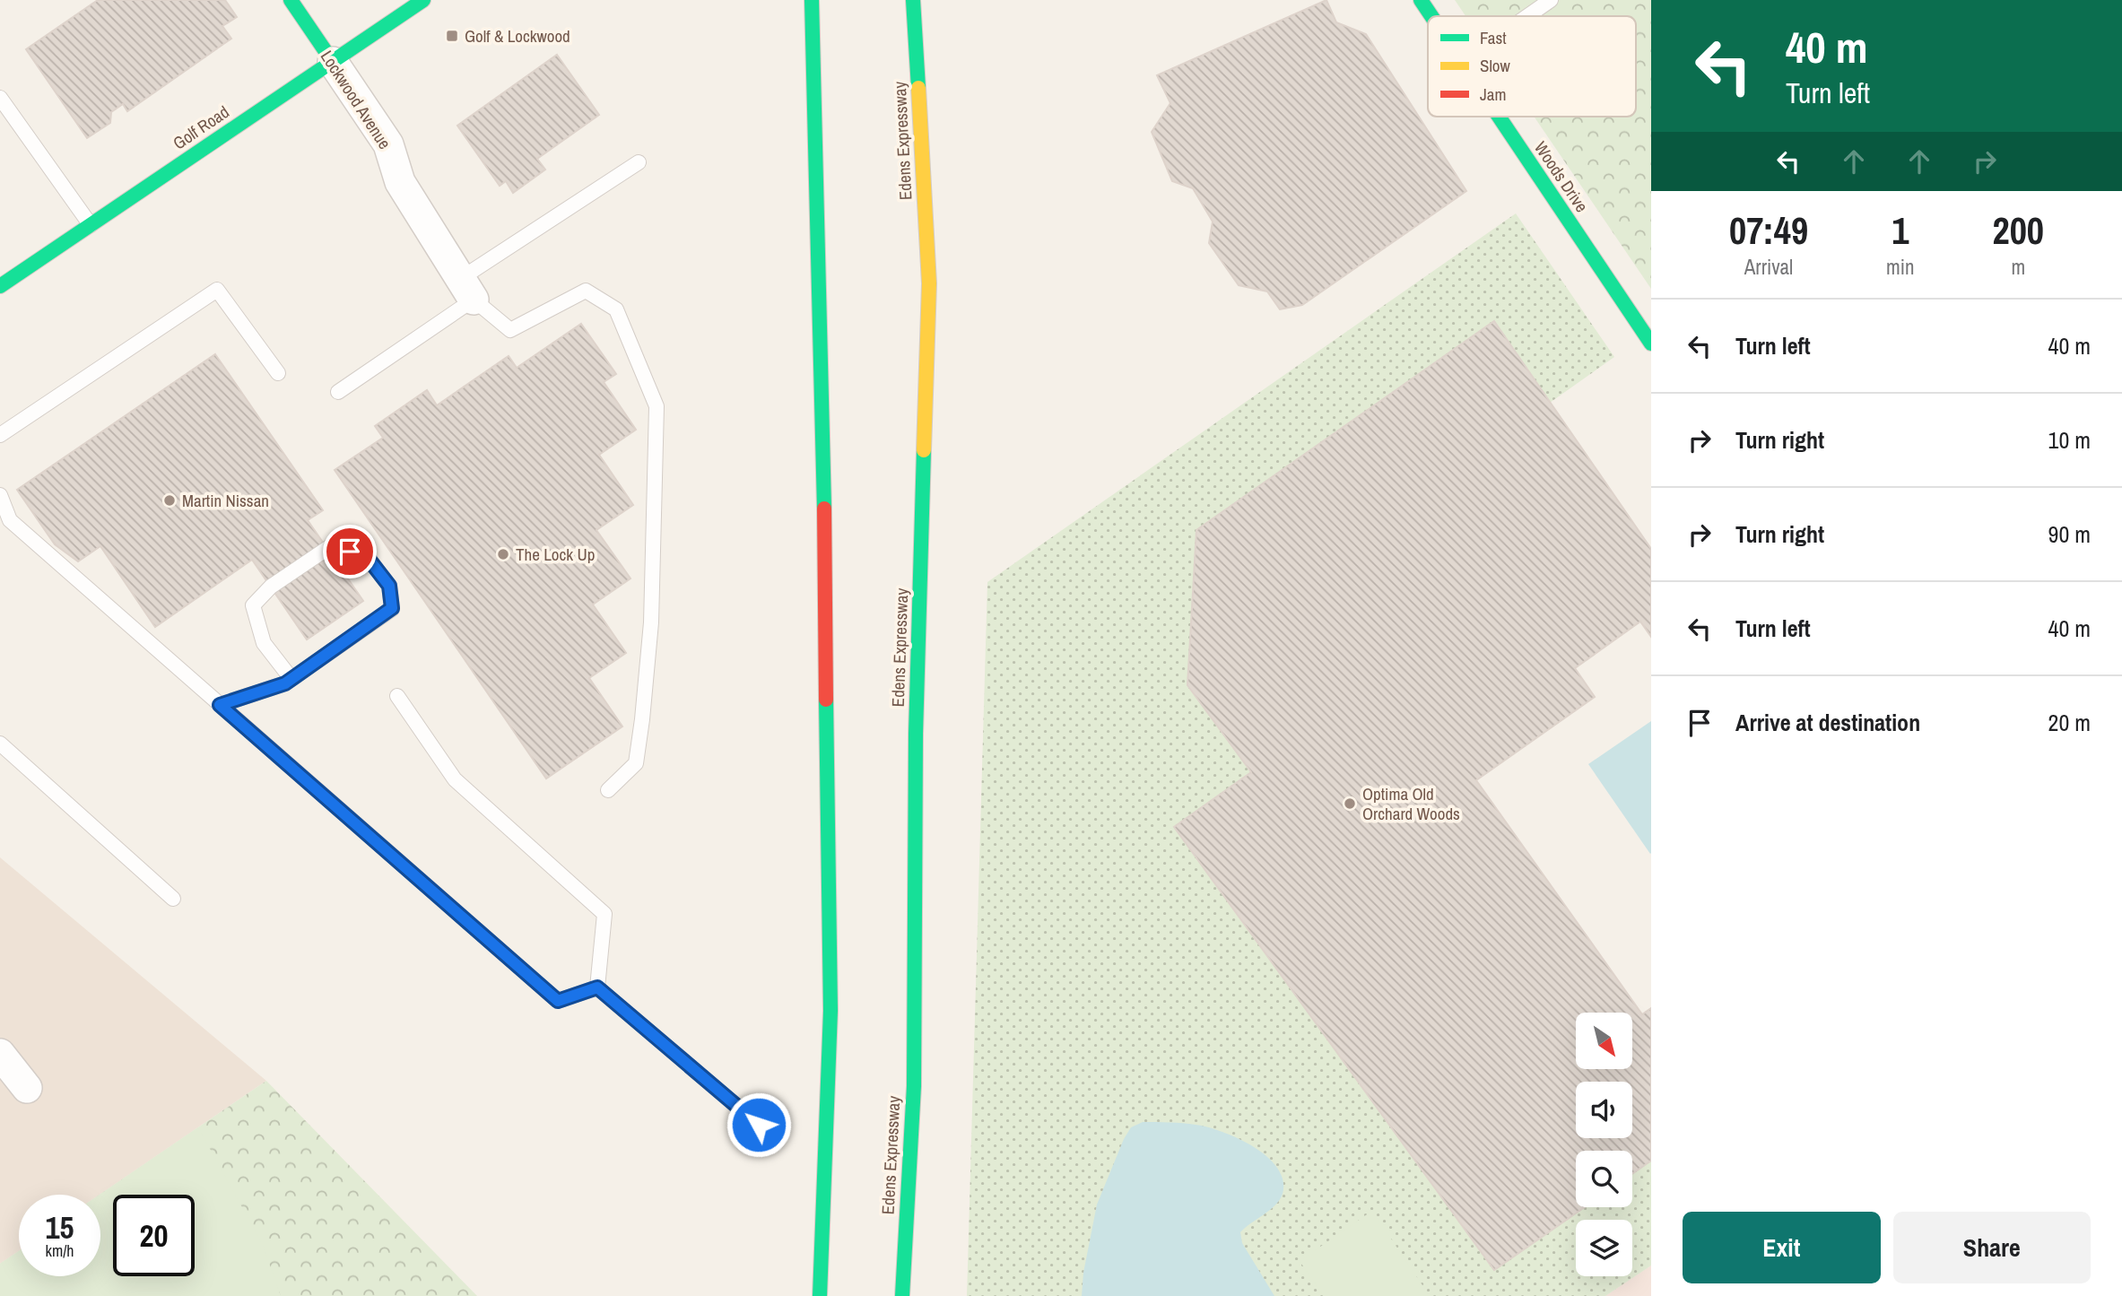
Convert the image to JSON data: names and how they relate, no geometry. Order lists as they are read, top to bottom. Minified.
{"streets":{"main road":["Lockwood Avenue","Golf Road","Edens Expressway","Woods Drive"]},"crossings":[["Lockwood Avenue","Golf Road"]],"places":{"transit":["Golf & Lockwood"],"other":["Martin Nissan","The Lock Up","Optima Old Orchard Woods"]},"legend":["Fast","Slow","Jam"],"north":"bottom right","page":{"turn":["40 m","Turn left"],"eta":["07:49","Arrival","1","min","200","m"],"list":[{"name":"Turn left","value":"40 m"},{"name":"Turn right","value":"10 m"},{"name":"Turn right","value":"90 m"},{"name":"Turn left","value":"40 m"},{"name":"Arrive at destination","value":"20 m"}],"speed":"15 km/h","limit":"20","buttons":["Exit","Share"]}}
